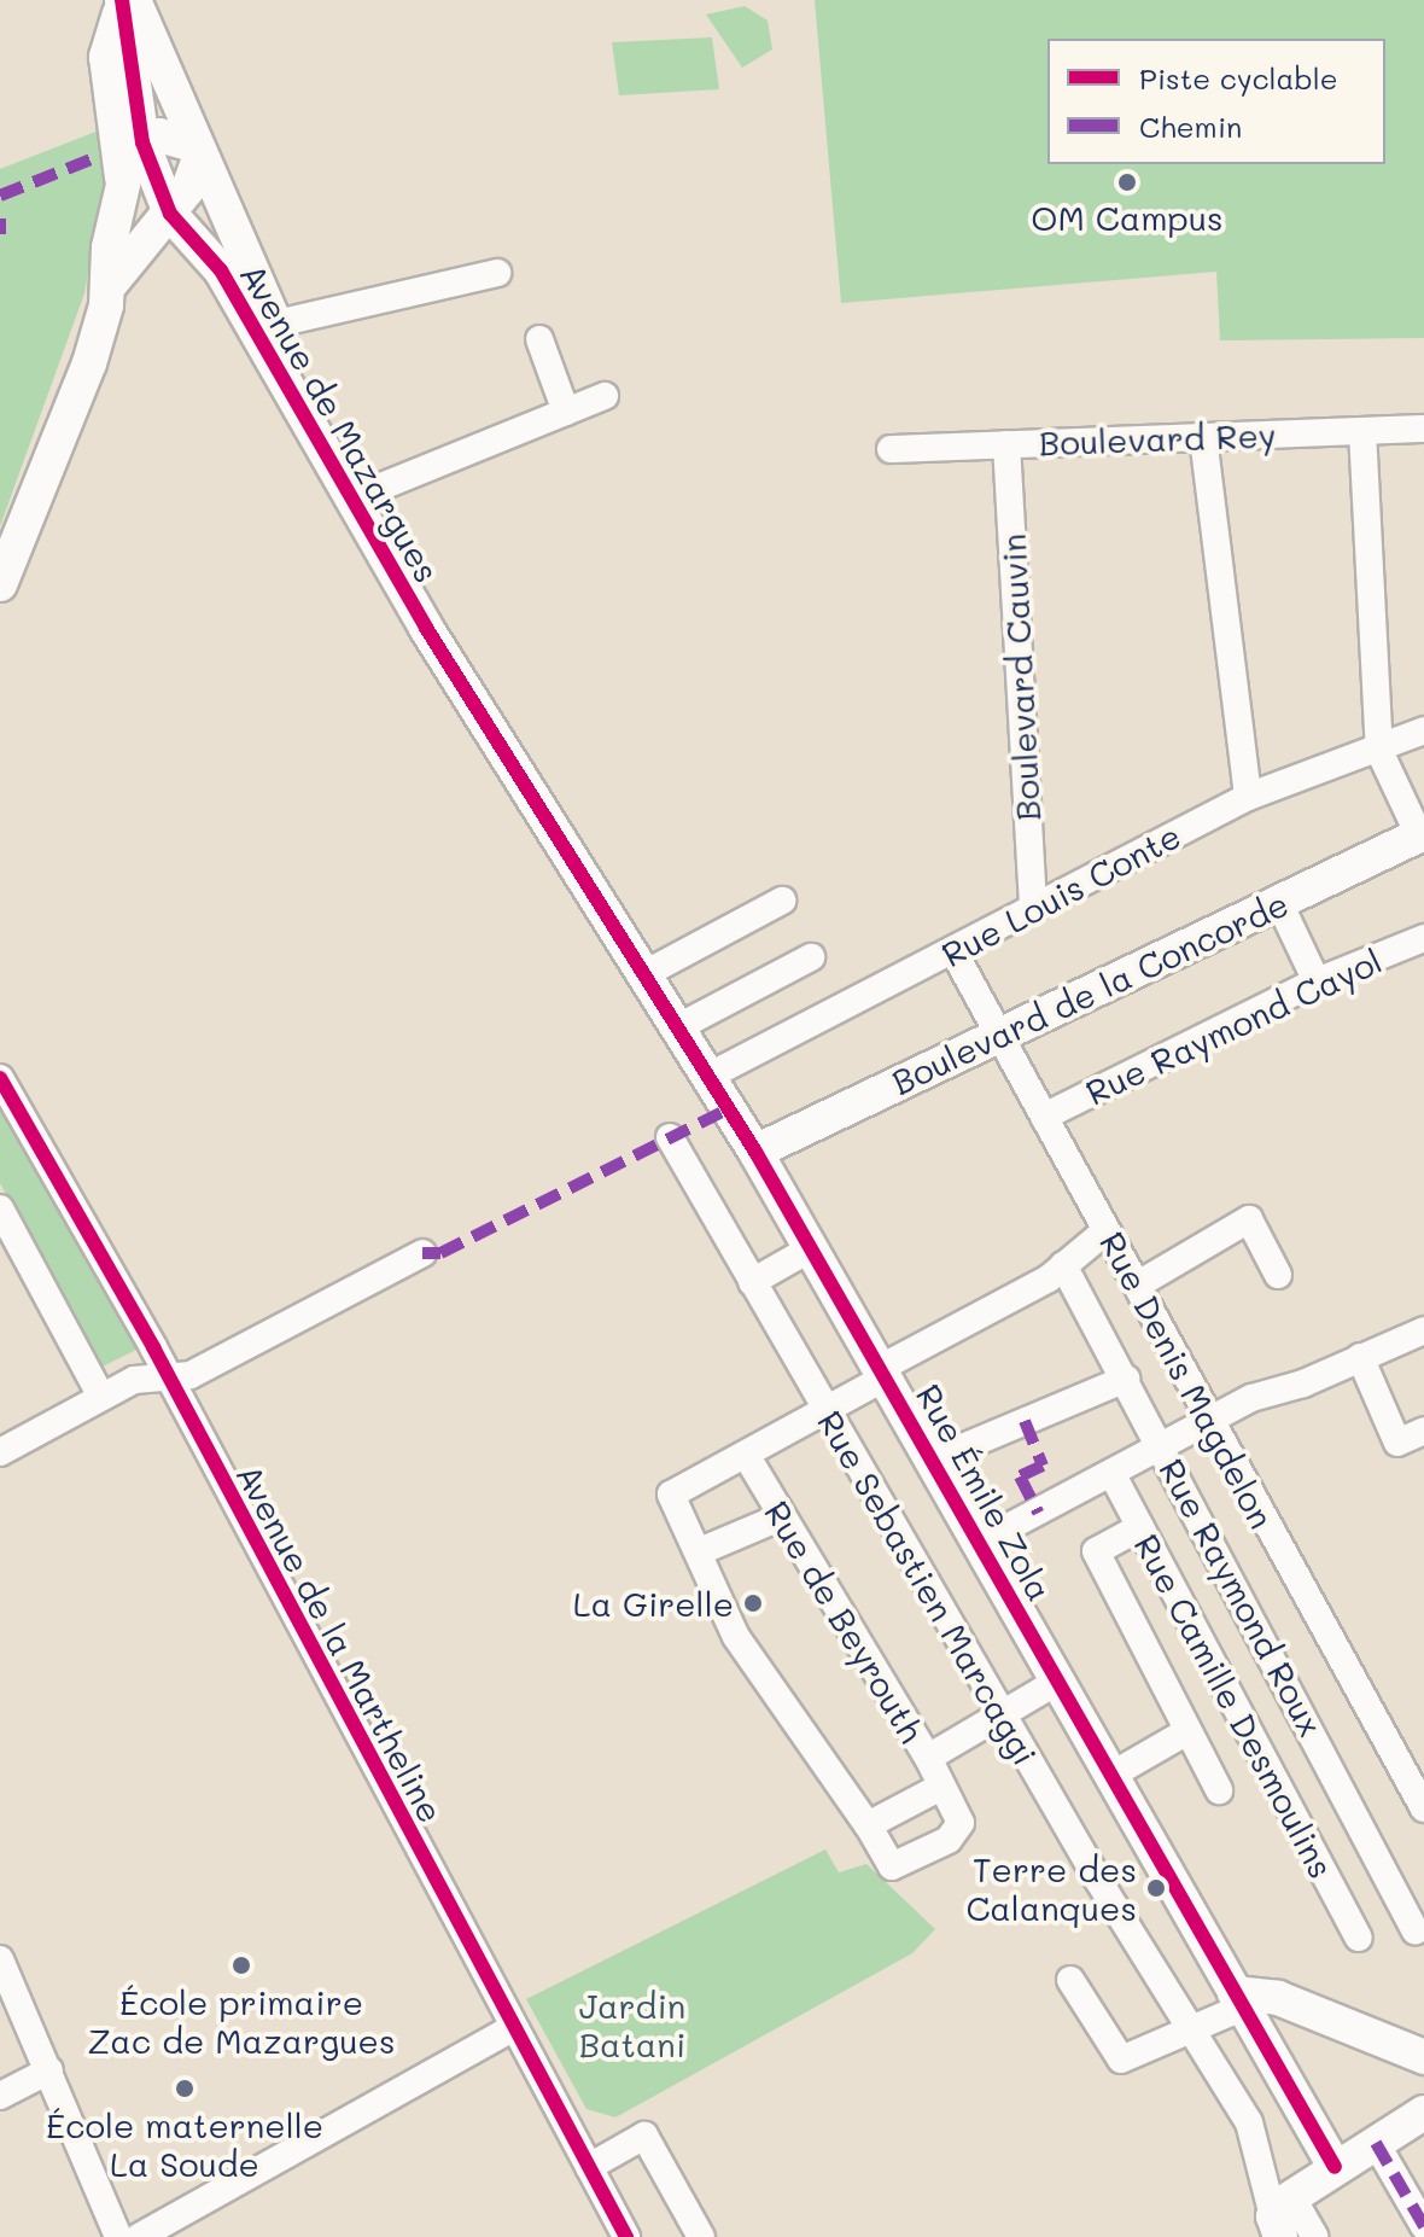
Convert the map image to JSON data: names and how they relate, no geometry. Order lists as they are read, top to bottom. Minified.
{"streets":{"street":["Avenue de Mazargues","Boulevard Rey","Boulevard Cauvin","Rue Louis Conte","Boulevard de la Concorde","Rue Raymond Cayol","Rue Denis Magdelon","Rue Émile Zola","Rue Sebastien Marcaggi","Rue Raymond Roux","Rue de Beyrouth","Avenue de la Martheline","Rue Camille Desmoulins"]},"crossings":[["Avenue de Mazargues","Rue Émile Zola"],["Boulevard Rey","Boulevard Cauvin"],["Boulevard Cauvin","Rue Louis Conte"],["Rue Louis Conte","Rue Denis Magdelon"],["Rue Louis Conte","Rue Émile Zola"],["Boulevard de la Concorde","Rue Denis Magdelon"],["Boulevard de la Concorde","Rue Émile Zola"],["Rue Raymond Cayol","Rue Denis Magdelon"]],"parks":["Jardin Batani"],"places":["OM Campus","La Girelle","Terre des Calanques","École primaire Zac de Mazargues","École maternelle La Soude"],"legend":["Piste cyclable","Chemin"]}
